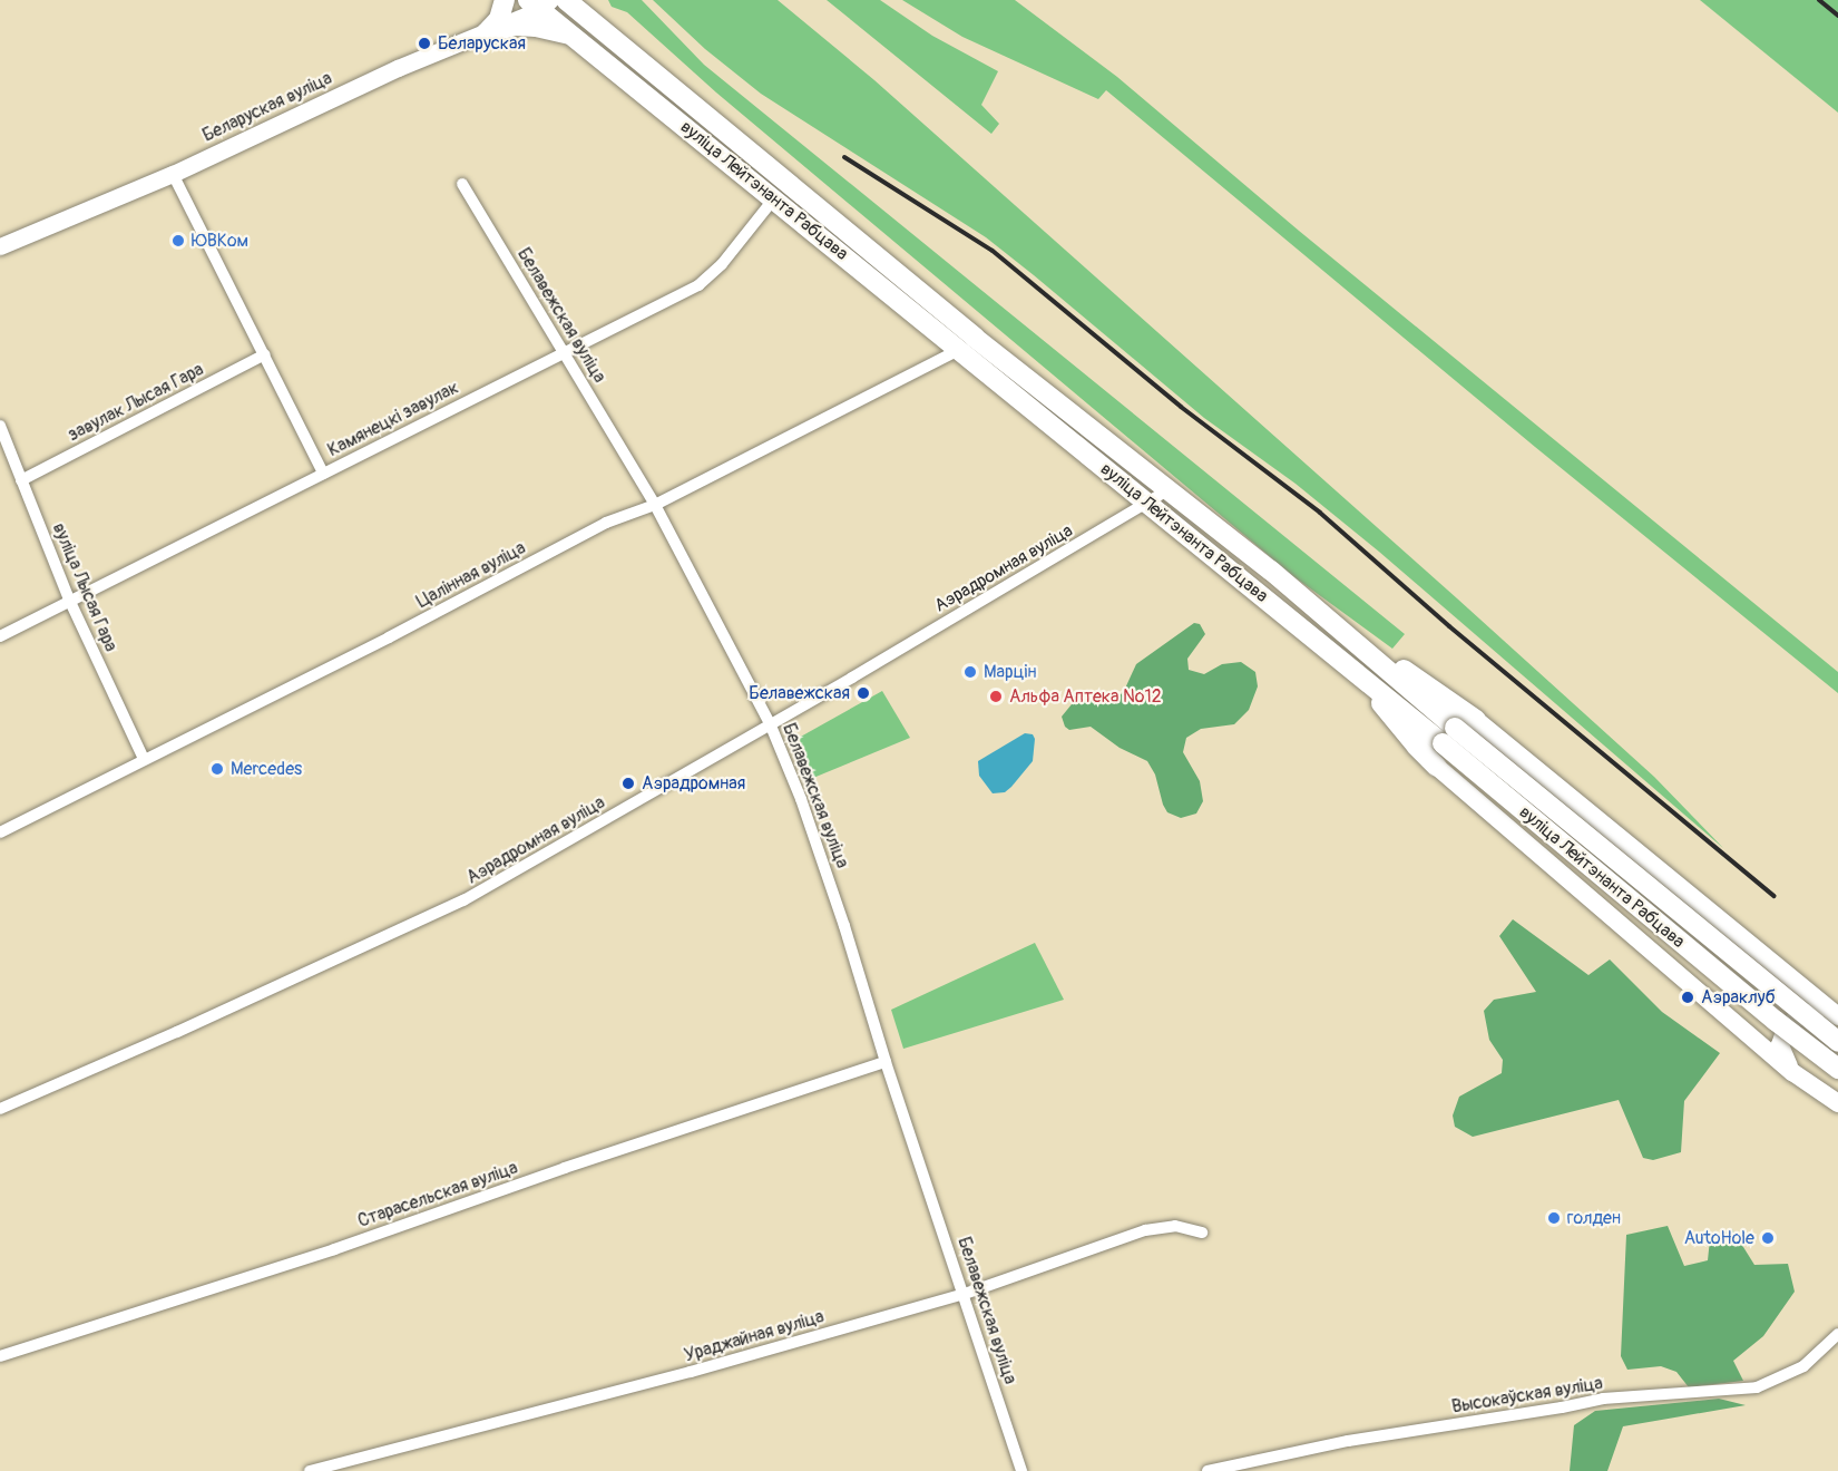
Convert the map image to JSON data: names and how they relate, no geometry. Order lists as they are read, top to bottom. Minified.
{"streets":{"highway":["вуліца Лейтэнанта Рабцава"],"main road":["Беларуская вуліца"],"street":["Белавежская вуліца","завулак Лысая Гара","Камянецкі завулак","Аэрадромная вуліца","Цалінная вуліца","вуліца Лысая Гара","Старасельская вуліца","Ураджайная вуліца","Высокаўская вуліца"]},"crossings":[["Беларуская вуліца","вуліца Лейтэнанта Рабцава"],["вуліца Лейтэнанта Рабцава","Камянецкі завулак"],["вуліца Лейтэнанта Рабцава","Аэрадромная вуліца"],["вуліца Лейтэнанта Рабцава","Цалінная вуліца"],["Белавежская вуліца","Камянецкі завулак"],["Белавежская вуліца","Аэрадромная вуліца"],["Белавежская вуліца","Цалінная вуліца"],["Белавежская вуліца","Старасельская вуліца"],["Белавежская вуліца","Ураджайная вуліца"],["завулак Лысая Гара","вуліца Лысая Гара"],["Камянецкі завулак","вуліца Лысая Гара"],["Цалінная вуліца","вуліца Лысая Гара"]],"places":["Беларуская","ЮВКом","Марцін","Белавежская","Альфа Аптека №12","Mercedes","Аэрадромная","Аэраклуб","голден","AutoHole"]}
